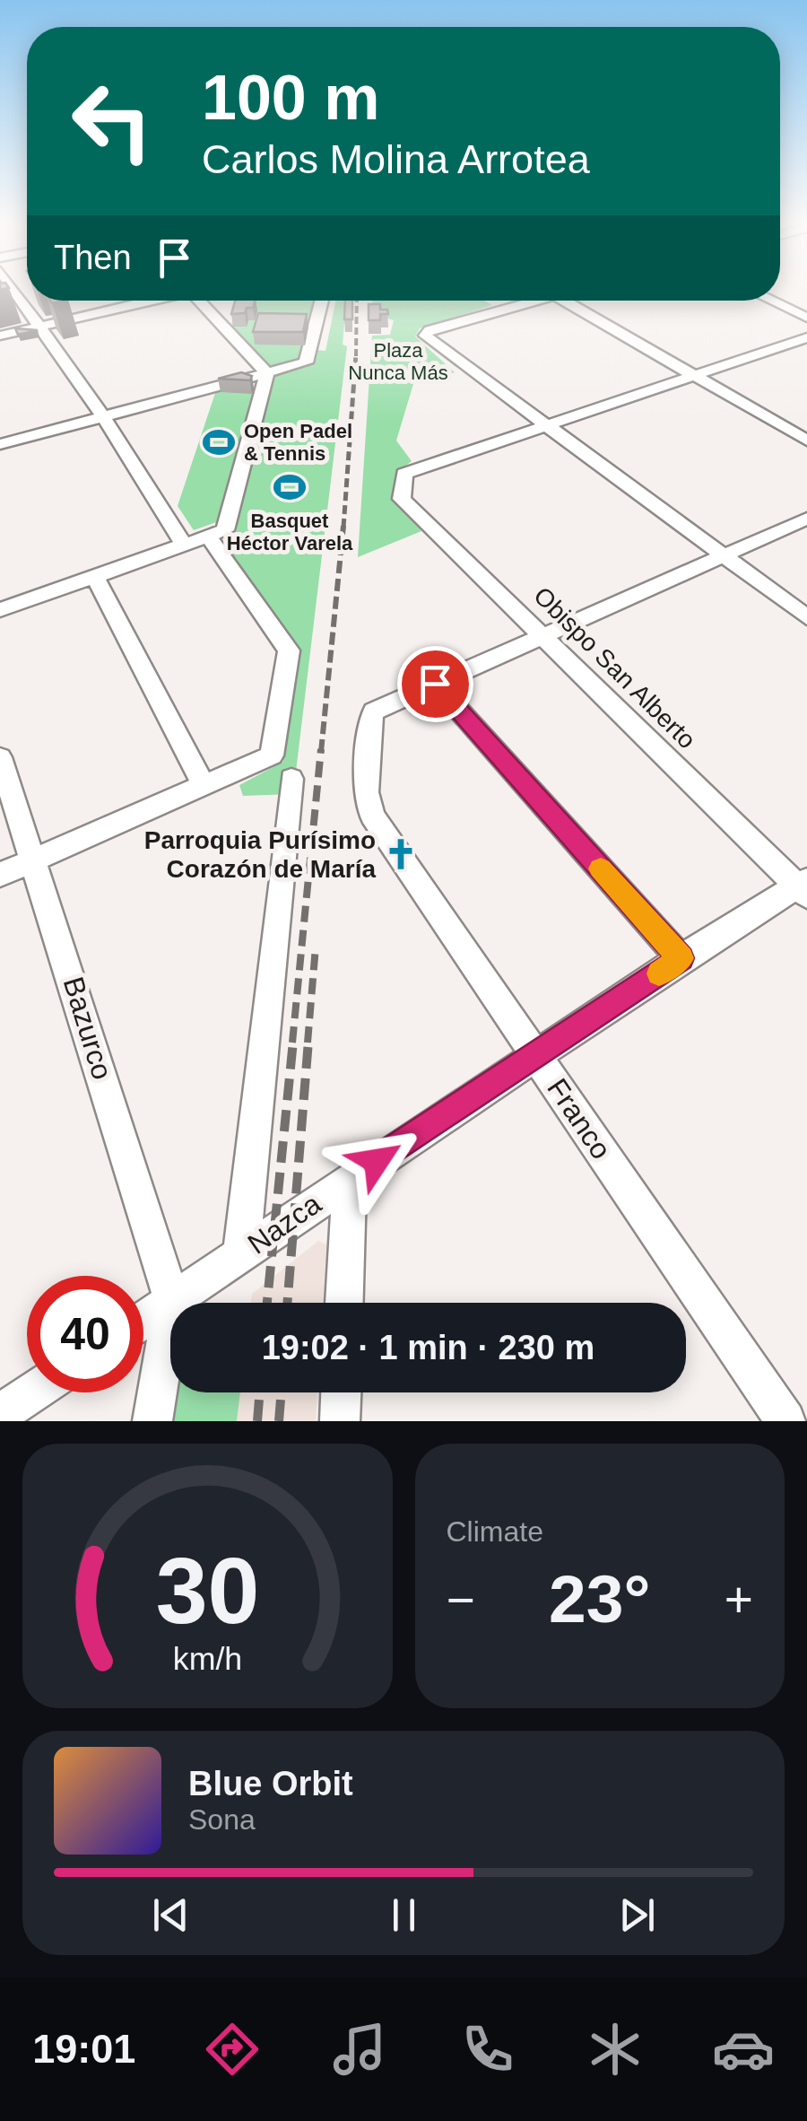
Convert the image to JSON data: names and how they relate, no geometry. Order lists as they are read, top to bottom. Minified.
{"streets":{"street":["Obispo San Alberto","Bazurco","Franco","Nazca"]},"crossings":[["Obispo San Alberto","Nazca"],["Bazurco","Nazca"],["Franco","Nazca"]],"parks":["Plaza Nunca Más"],"places":{"sports":["Open Padel & Tennis","Basquet Héctor Varela"],"church":["Parroquia Purísimo Corazón de María"]},"page":{"turn":["100 m","Carlos Molina Arrotea"],"then":"Then","limit":"40","trip":"19:02 · 1 min · 230 m","tile":"Climate","heat":["−","23°","+"],"song":["Blue Orbit","Sona"],"tabs":"19:01","gauge":["30","km/h"]}}
